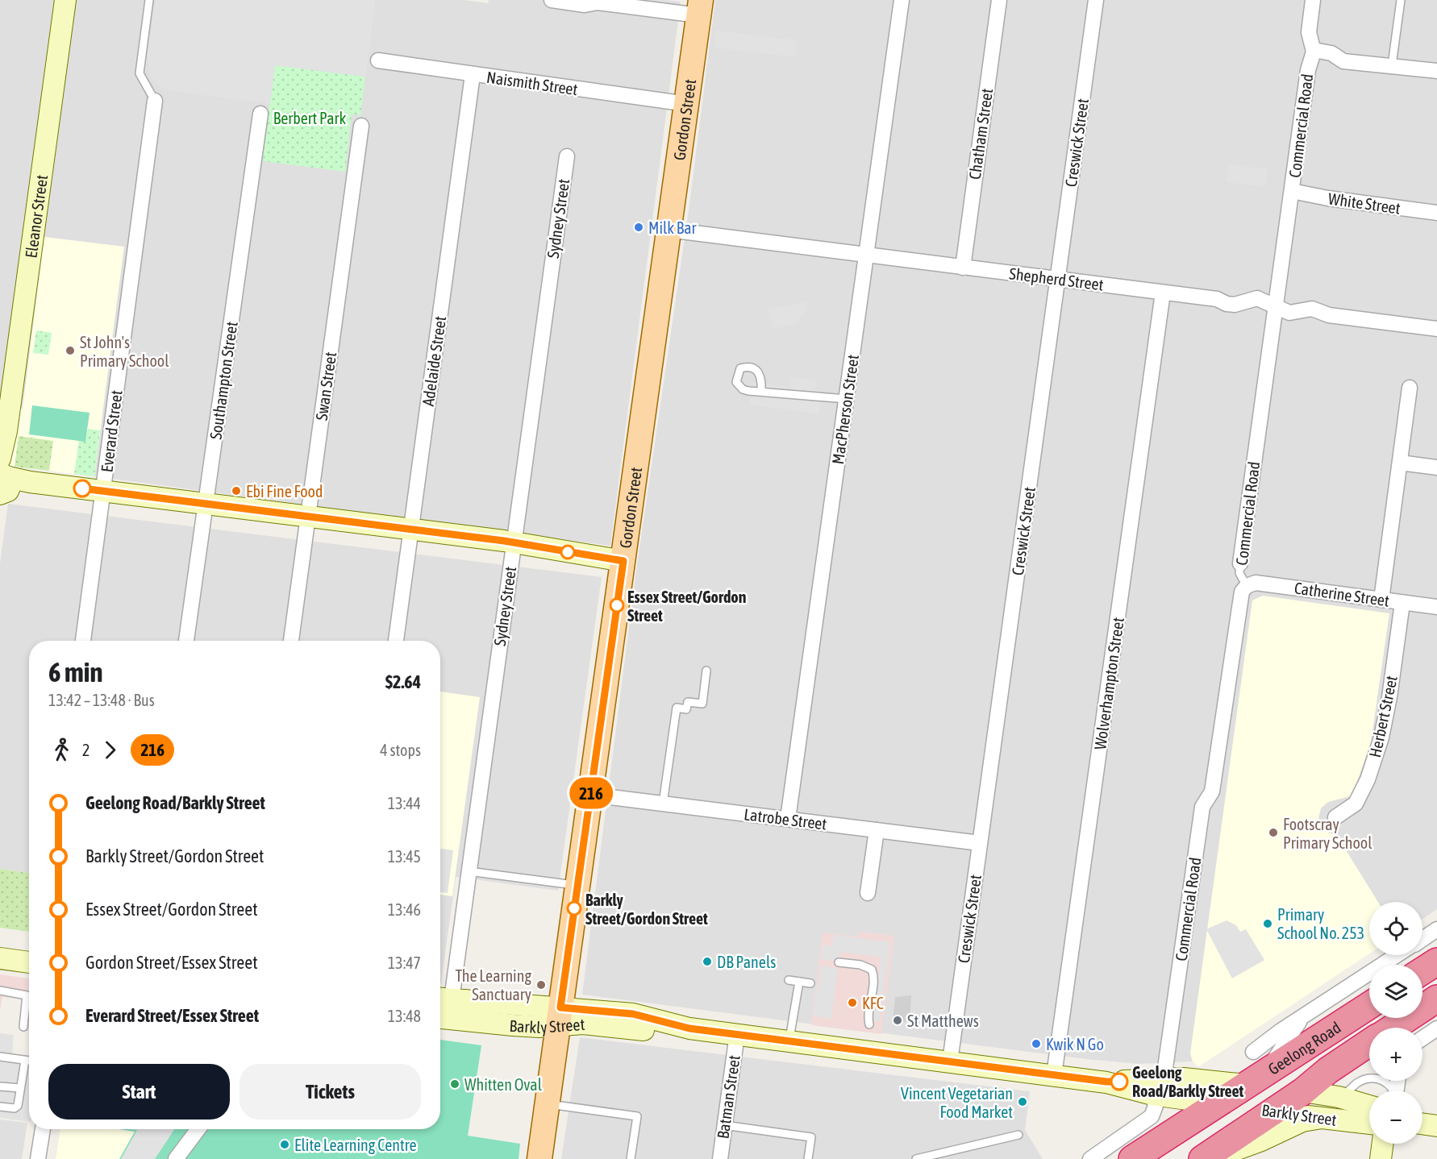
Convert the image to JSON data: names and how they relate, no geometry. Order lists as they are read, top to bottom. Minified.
{"streets":{"highway":["Barkly Street","Geelong Road"],"main road":["Gordon Street"],"street":["Naismith Street","Commercial Road","Chatham Street","Creswick Street","White Street","Eleanor Street","Sydney Street","Shepherd Street","Adelaide Street","Southampton Street","Swan Street","MacPherson Street","Everard Street","Catherine Street","Wolverhampton Street","Herbert Street","Latrobe Street","Batman Street"]},"crossings":[["Naismith Street","Gordon Street"],["Naismith Street","Adelaide Street"],["Gordon Street","Shepherd Street"],["Gordon Street","Latrobe Street"],["Gordon Street","Barkly Street"],["Commercial Road","White Street"],["Commercial Road","Shepherd Street"],["Commercial Road","Catherine Street"],["Commercial Road","Barkly Street"],["Chatham Street","Shepherd Street"],["Creswick Street","Shepherd Street"],["Creswick Street","Latrobe Street"],["Creswick Street","Barkly Street"],["Sydney Street","Barkly Street"],["Shepherd Street","MacPherson Street"],["Shepherd Street","Wolverhampton Street"],["MacPherson Street","Latrobe Street"],["Catherine Street","Herbert Street"],["Wolverhampton Street","Barkly Street"],["Barkly Street","Geelong Road"],["Barkly Street","Batman Street"]],"parks":["Berbert Park"],"places":["Milk Bar","St John's Primary School","Ebi Fine Food","Essex Street/Gordon Street","Footscray Primary School","Barkly Street/Gordon Street","Primary School No. 253","DB Panels","The Learning Sanctuary","KFC","St Matthews","Kwik N Go","Geelong Road/Barkly Street","Whitten Oval","Vincent Vegetarian Food Market","Elite Learning Centre"],"lines":["bus line 216"],"page":{"on_map":"216","heading":["6 min","13:42 – 13:48 · Bus","$2.64"],"legs":["2","216","4 stops"],"list":[{"name":"Geelong Road/Barkly Street","value":"13:44"},{"name":"Barkly Street/Gordon Street","value":"13:45"},{"name":"Essex Street/Gordon Street","value":"13:46"},{"name":"Gordon Street/Essex Street","value":"13:47"},{"name":"Everard Street/Essex Street","value":"13:48"}],"map_buttons":["+","−"],"buttons":["Start","Tickets"]}}
